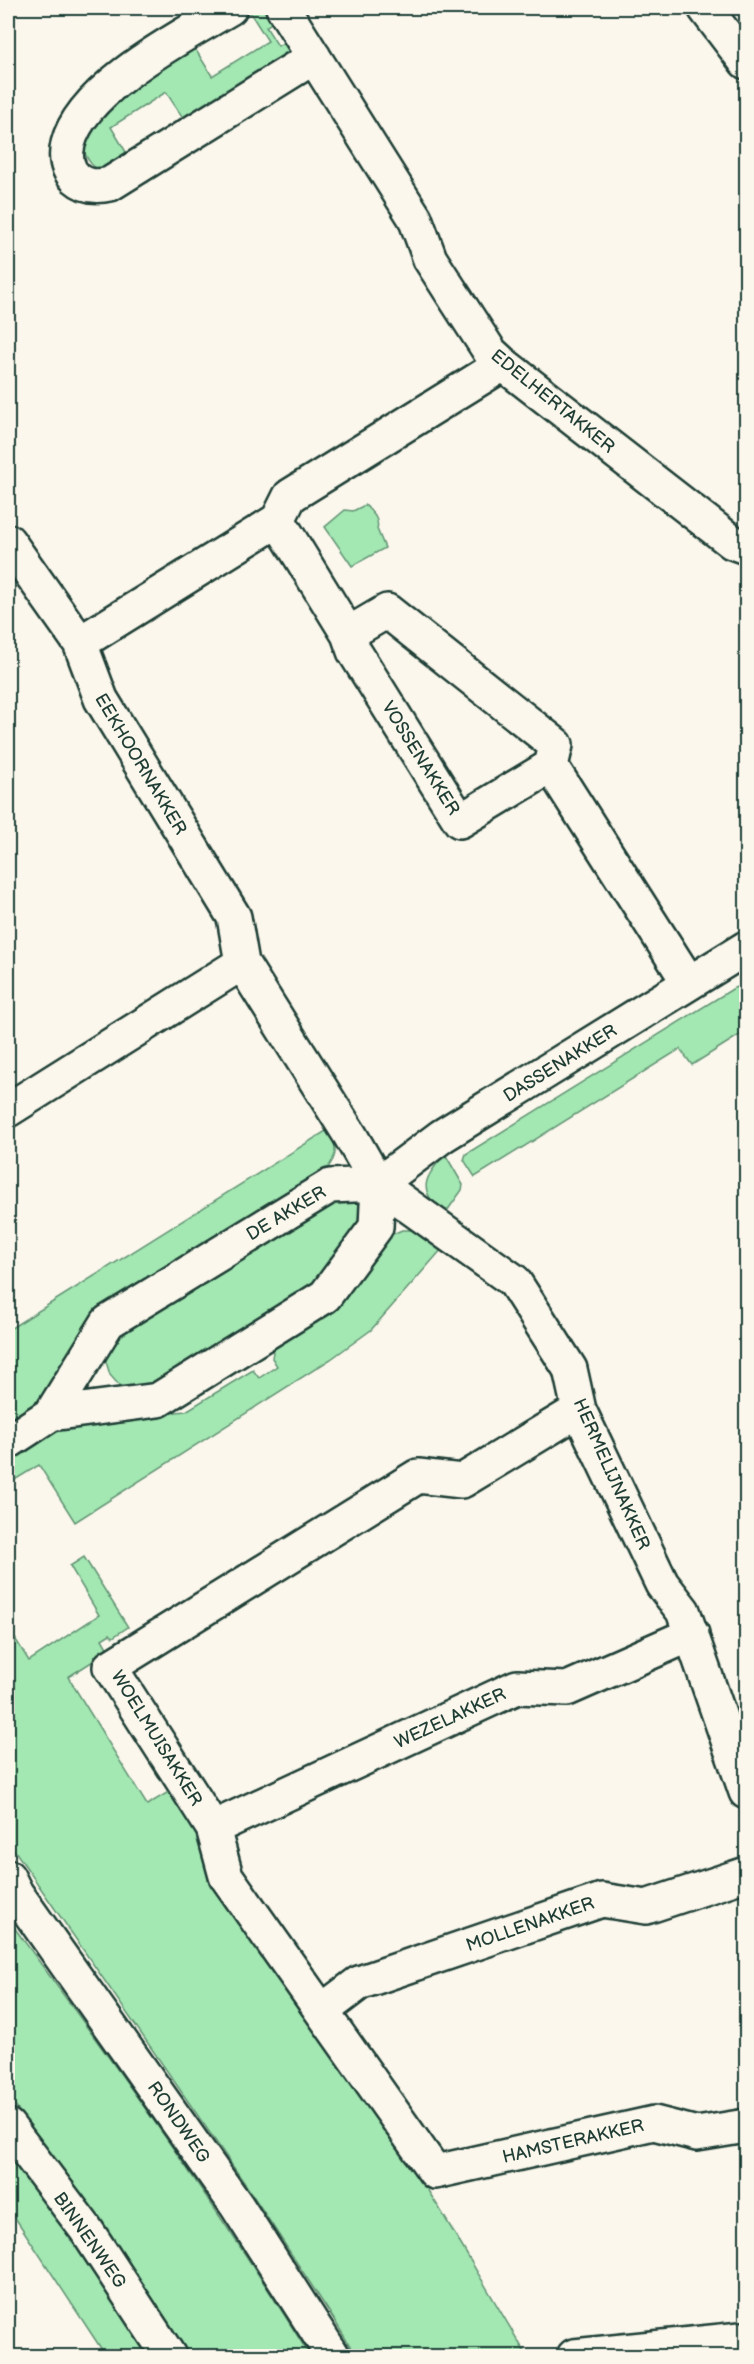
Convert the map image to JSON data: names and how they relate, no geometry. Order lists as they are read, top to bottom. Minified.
{"streets":{"street":["EDELHERTAKKER","VOSSENAKKER","EEKHOORNAKKER","DASSENAKKER","DE AKKER","HERMELIJNAKKER","WEZELAKKER","WOELMUISAKKER","MOLLENAKKER","RONDWEG","HAMSTERAKKER","BINNENWEG"]},"crossings":[["EEKHOORNAKKER","DASSENAKKER"],["EEKHOORNAKKER","DE AKKER"],["EEKHOORNAKKER","HERMELIJNAKKER"],["DASSENAKKER","DE AKKER"],["DASSENAKKER","HERMELIJNAKKER"],["DE AKKER","HERMELIJNAKKER"],["HERMELIJNAKKER","WEZELAKKER"],["HERMELIJNAKKER","WOELMUISAKKER"],["WEZELAKKER","WOELMUISAKKER"],["WOELMUISAKKER","MOLLENAKKER"],["WOELMUISAKKER","HAMSTERAKKER"]]}
